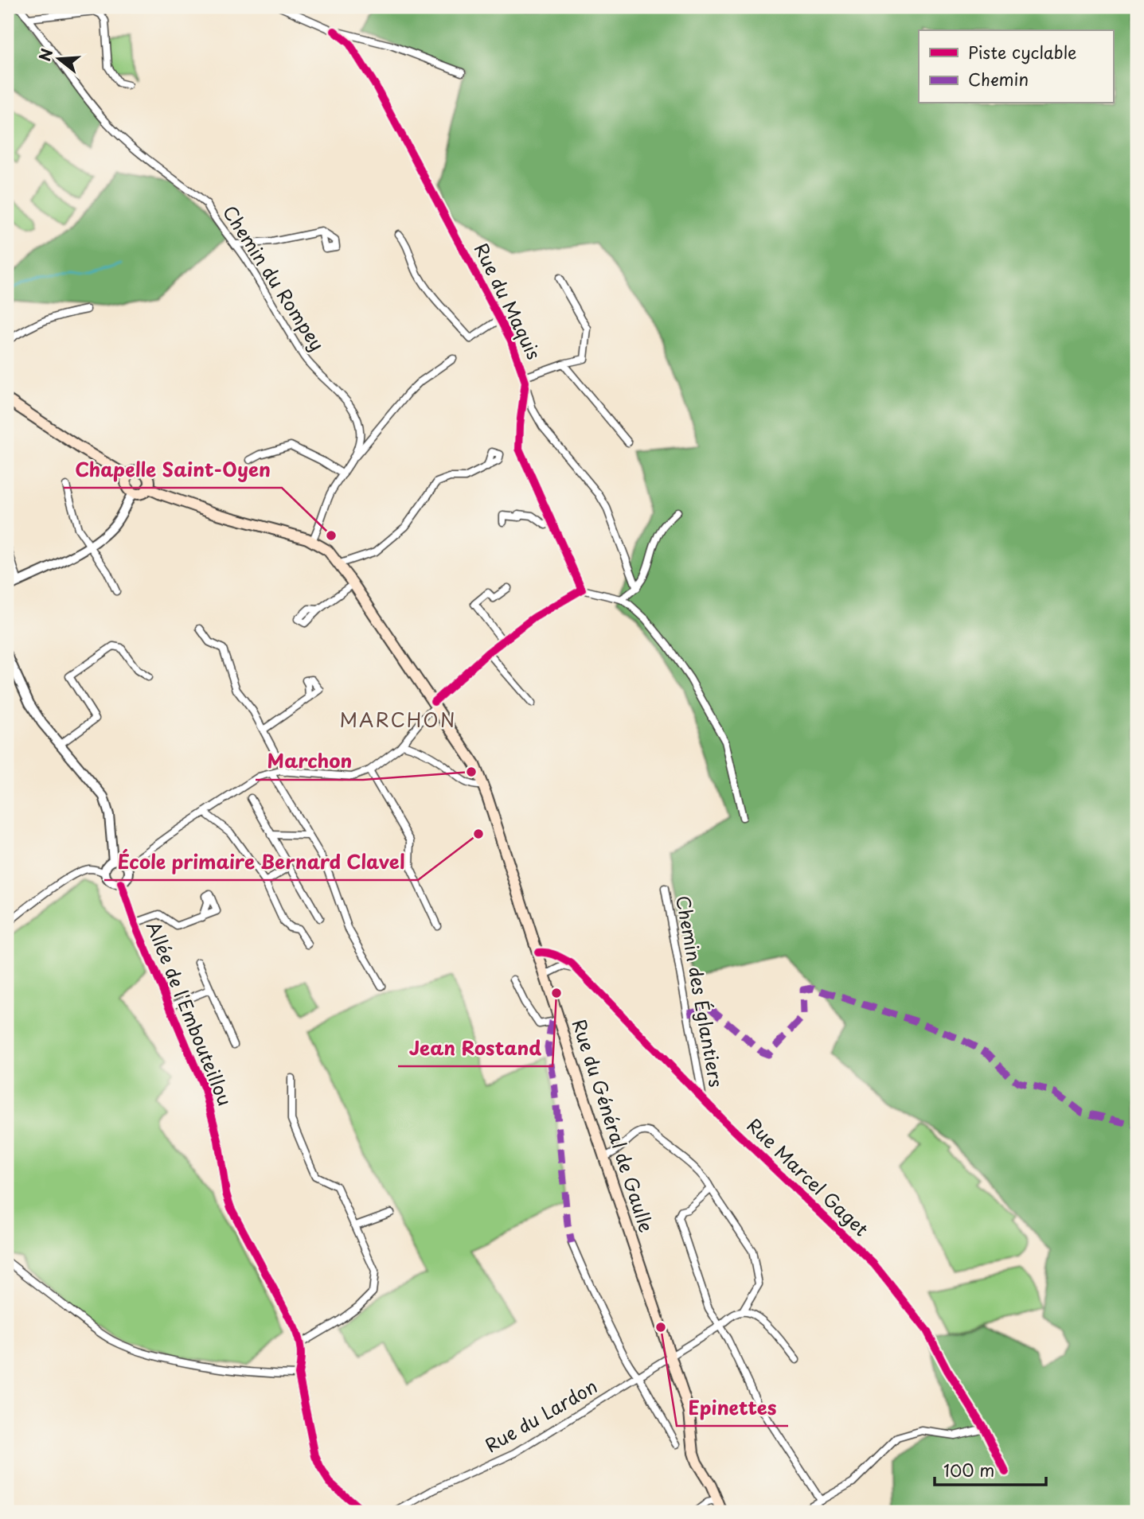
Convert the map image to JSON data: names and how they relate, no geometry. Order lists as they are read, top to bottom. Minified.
{"streets":{"main road":["Rue du Général de Gaulle"],"street":["Chemin du Rompey","Rue du Maquis","Chemin des Églantiers","Allée de l'Embouteillou","Rue Marcel Gaget","Rue du Lardon"]},"crossings":[["Chemin du Rompey","Rue du Général de Gaulle"],["Chemin des Églantiers","Rue Marcel Gaget"],["Rue du Général de Gaulle","Rue Marcel Gaget"],["Rue du Général de Gaulle","Rue du Lardon"]],"districts":["MARCHON"],"places":["Chapelle Saint-Oyen","Marchon","École primaire Bernard Clavel","Jean Rostand","Epinettes"],"legend":["Piste cyclable","Chemin"],"scale_bar":"100 m","north":"left"}
